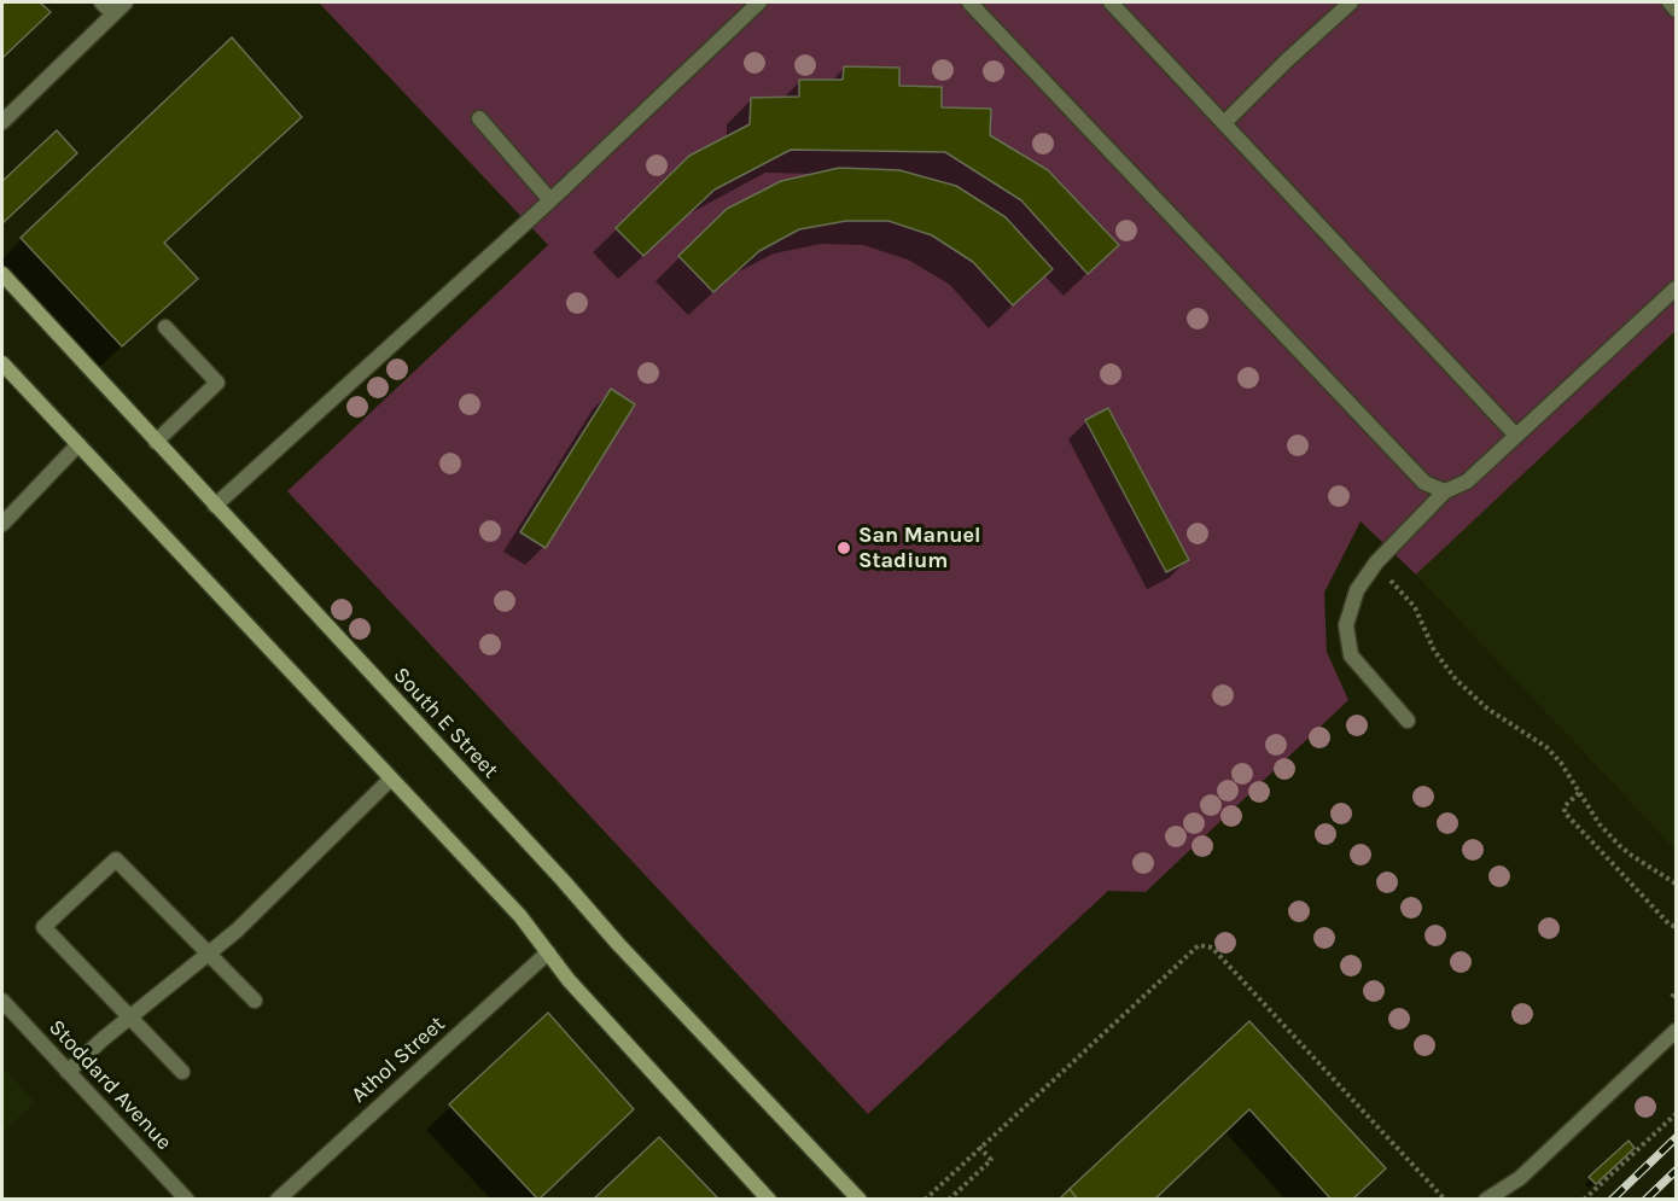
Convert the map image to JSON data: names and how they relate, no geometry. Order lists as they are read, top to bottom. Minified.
{"streets":{"main road":["South E Street"],"street":["Athol Street","Stoddard Avenue"]},"places":["San Manuel Stadium"]}
